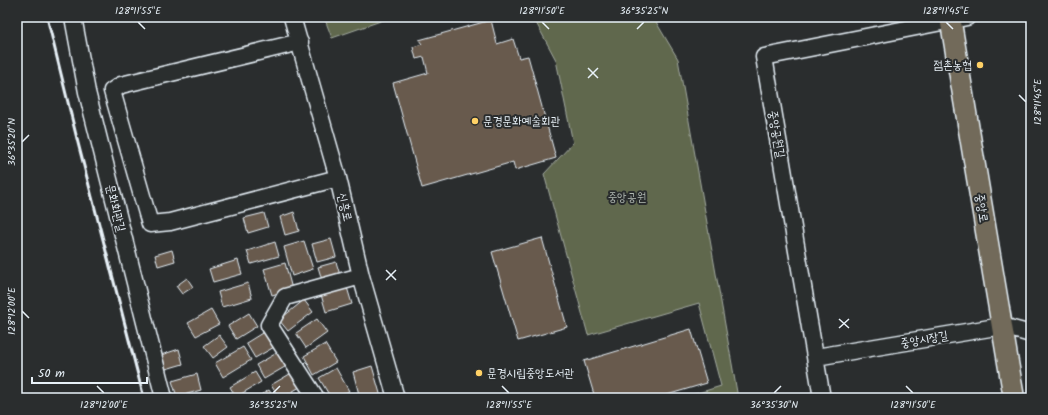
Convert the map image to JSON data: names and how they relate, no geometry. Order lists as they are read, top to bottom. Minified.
{"streets":{"main road":["중앙로"],"street":["중앙공원길","신흥로","문화회관길","중앙시장길"]},"crossings":[["중앙공원길","중앙로"],["중앙공원길","중앙시장길"],["중앙로","중앙시장길"]],"parks":["중앙공원"],"places":["점촌농협","문경문화예술회관","문경시립중앙도서관"],"scale_bar":"50 m","coordinates":["128°11'55\"E","128°11'50\"E","36°35'25\"N","128°11'45\"E","36°35'20\"N","128°12'00\"E","36°35'30\"N"]}
